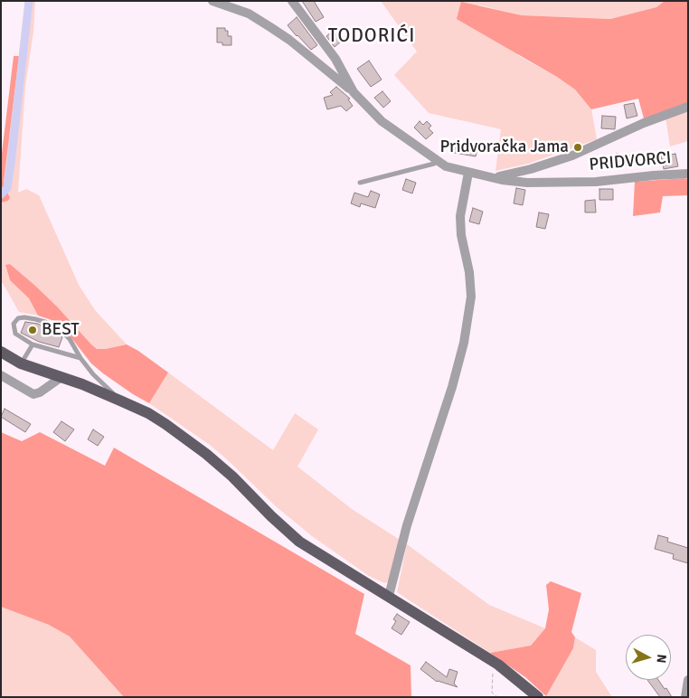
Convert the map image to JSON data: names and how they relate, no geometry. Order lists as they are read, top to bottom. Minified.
{"streets":{"street":["PRIDVORCI"]},"districts":["TODORIĆI"],"places":["Pridvoračka Jama","BEST"],"north":"right"}
